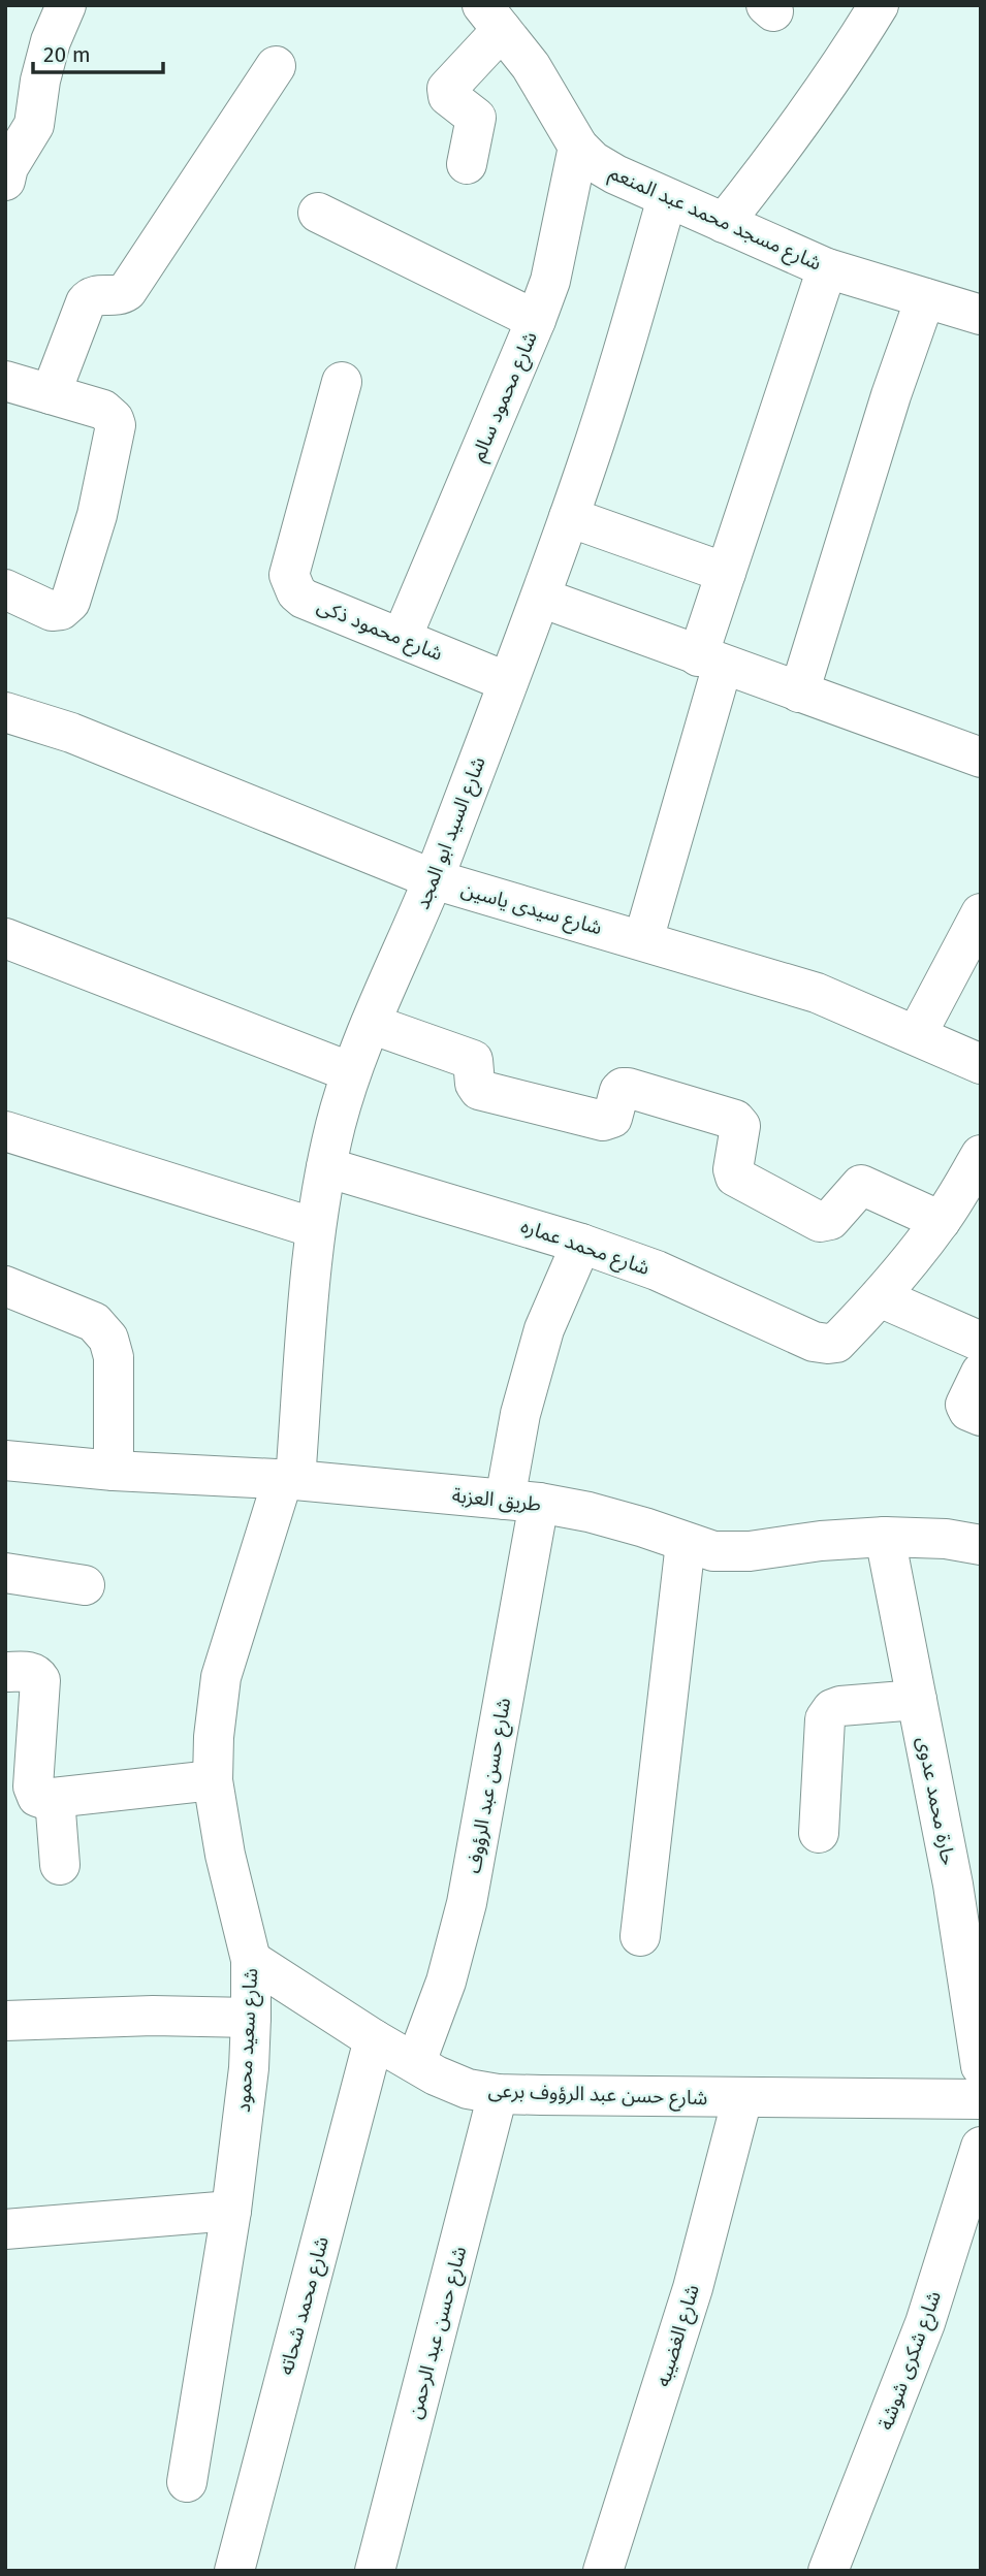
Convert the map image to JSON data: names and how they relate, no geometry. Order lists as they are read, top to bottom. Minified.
{"streets":{"street":["شارع مسجد محمد عبد المنعم","شارع محمود سالم","شارع محمود ذكى","شارع السيد ابو المجد","شارع سيدى ياسين","شارع محمد عماره","طريق العزبة","شارع حسن عبد الرؤوف","حارة محمد عدوى","شارع سعيد محمود","شارع حسن عبد الرؤوف برعى","شارع محمد شحاته","شارع حسن عبد الرحمن","شارع الغضيبه","شارع شكرى شوشة"]},"crossings":[["شارع مسجد محمد عبد المنعم","شارع محمود سالم"],["شارع مسجد محمد عبد المنعم","شارع السيد ابو المجد"],["شارع محمود سالم","شارع محمود ذكى"],["شارع محمود ذكى","شارع السيد ابو المجد"],["شارع السيد ابو المجد","شارع سيدى ياسين"],["شارع السيد ابو المجد","شارع محمد عماره"],["شارع السيد ابو المجد","طريق العزبة"],["شارع السيد ابو المجد","شارع سعيد محمود"],["شارع محمد عماره","شارع حسن عبد الرؤوف"],["طريق العزبة","شارع حسن عبد الرؤوف"],["طريق العزبة","حارة محمد عدوى"],["طريق العزبة","شارع سعيد محمود"],["شارع حسن عبد الرؤوف","شارع حسن عبد الرؤوف برعى"],["شارع سعيد محمود","شارع حسن عبد الرؤوف برعى"],["شارع حسن عبد الرؤوف برعى","شارع محمد شحاته"],["شارع حسن عبد الرؤوف برعى","شارع حسن عبد الرحمن"],["شارع حسن عبد الرؤوف برعى","شارع الغضيبه"]],"scale_bar":"20 m"}
